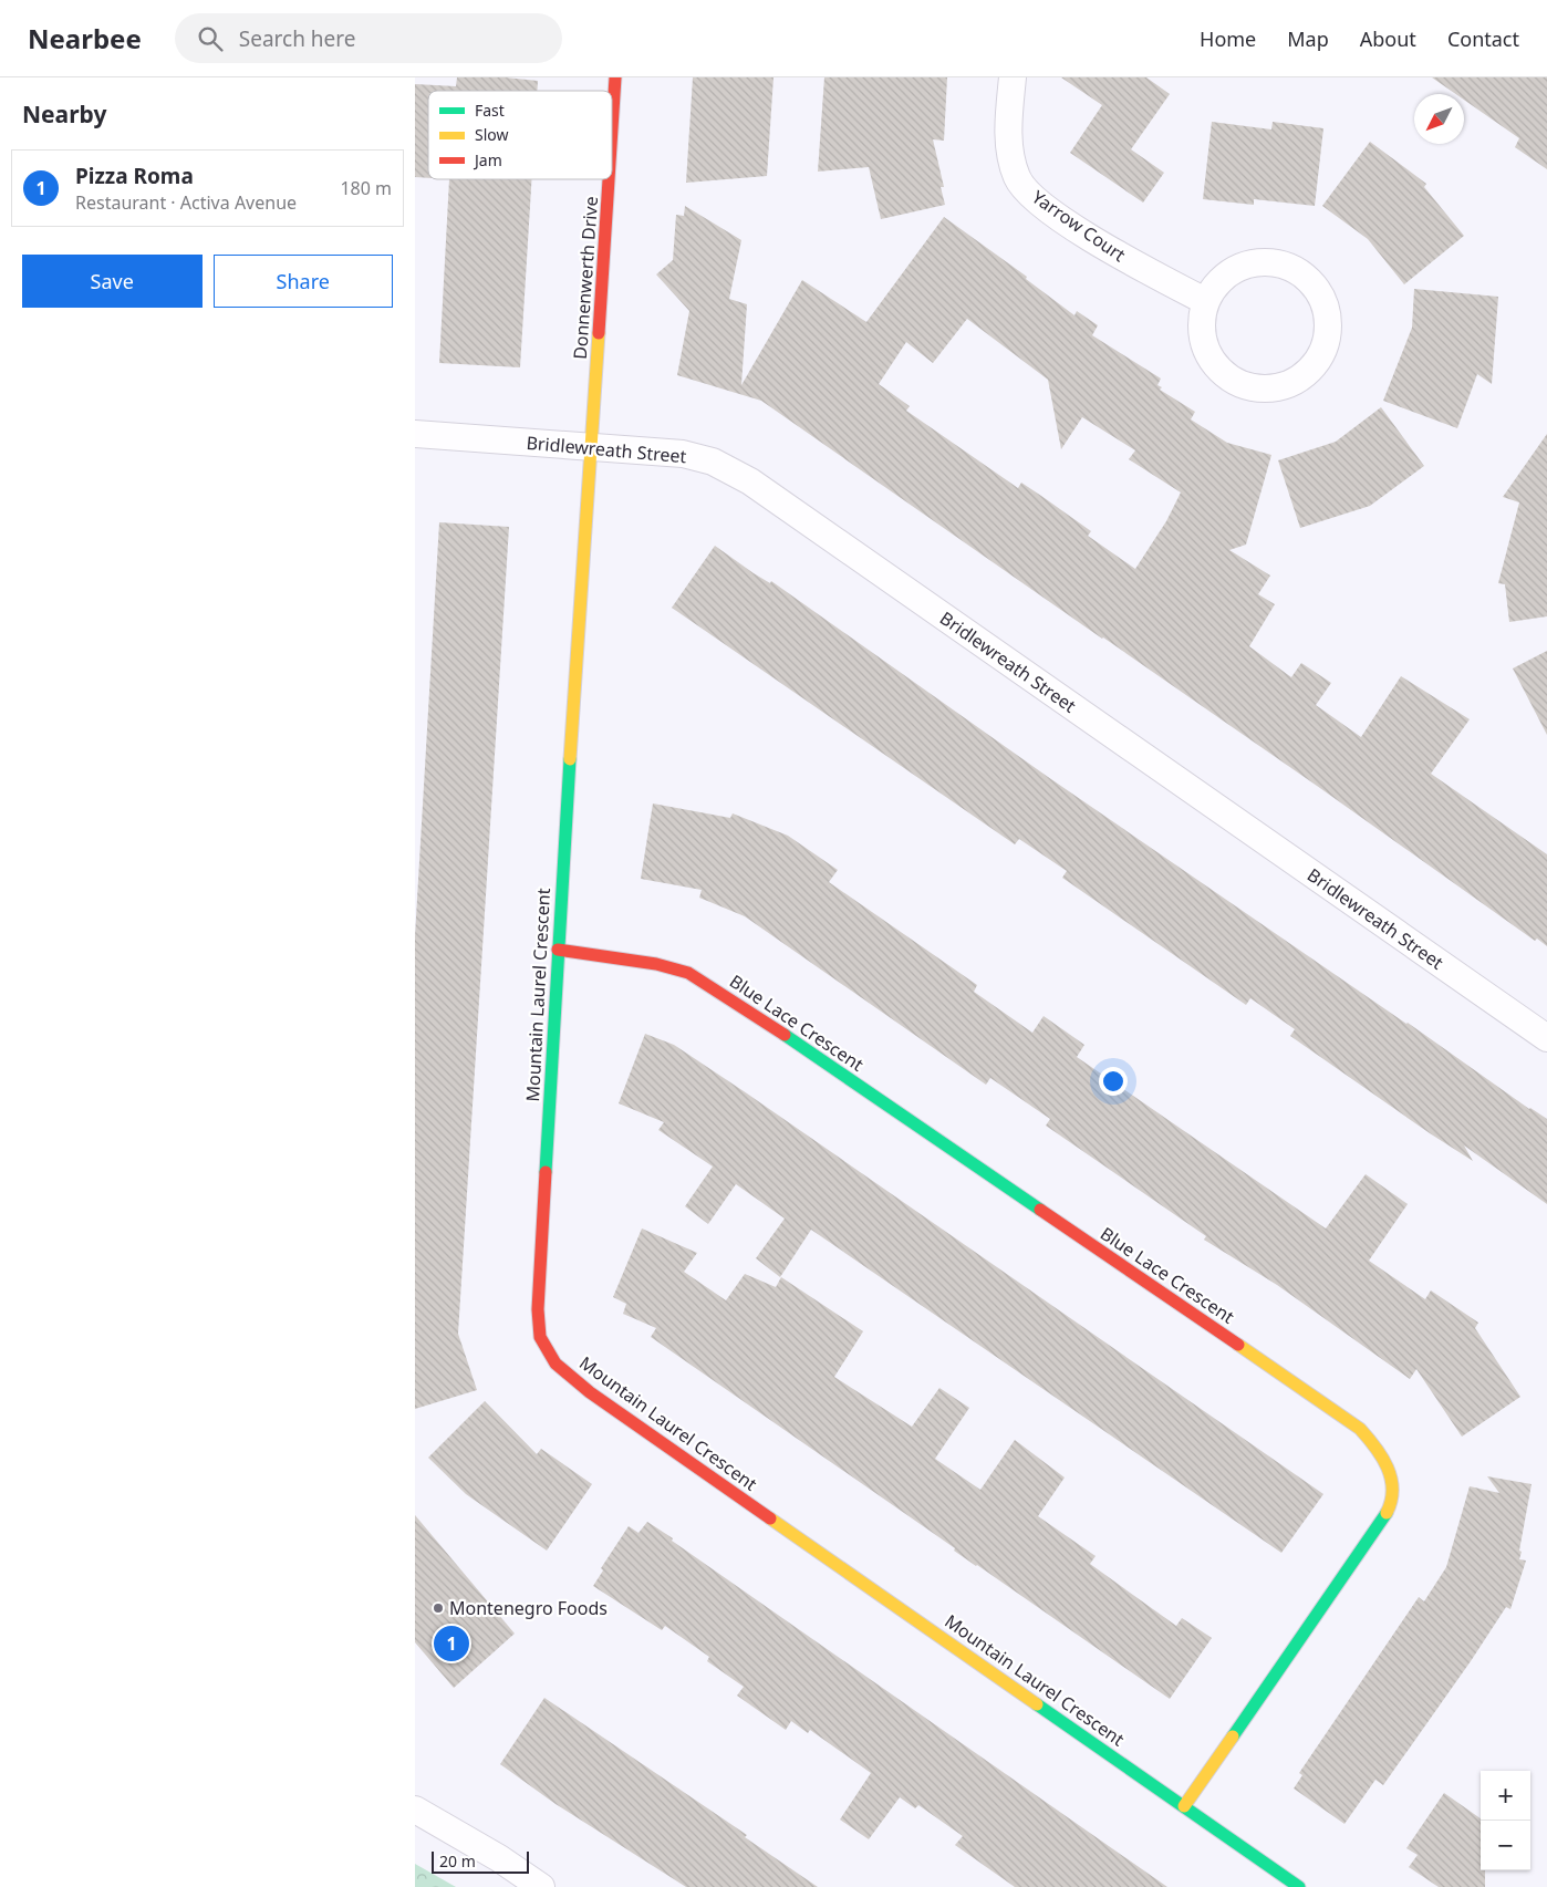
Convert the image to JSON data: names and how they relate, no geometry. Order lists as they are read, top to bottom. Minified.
{"streets":{"street":["Yarrow Court","Donnenwerth Drive","Bridlewreath Street","Mountain Laurel Crescent","Blue Lace Crescent"]},"crossings":[["Donnenwerth Drive","Bridlewreath Street"],["Donnenwerth Drive","Mountain Laurel Crescent"],["Bridlewreath Street","Mountain Laurel Crescent"],["Mountain Laurel Crescent","Blue Lace Crescent"]],"places":["Montenegro Foods"],"legend":["Fast","Slow","Jam"],"scale_bar":"20 m","north":"bottom left","page":{"header":"Nearbee","search":"Search here","nav":["Home","Map","About","Contact"],"heading":"Nearby","list":[{"mark":"1","name":"Pizza Roma","note":"Restaurant · Activa Avenue","value":"180 m"}],"buttons":["Save","Share"],"pins":"1","map_buttons":["+","−"],"scale":"20 m"}}
